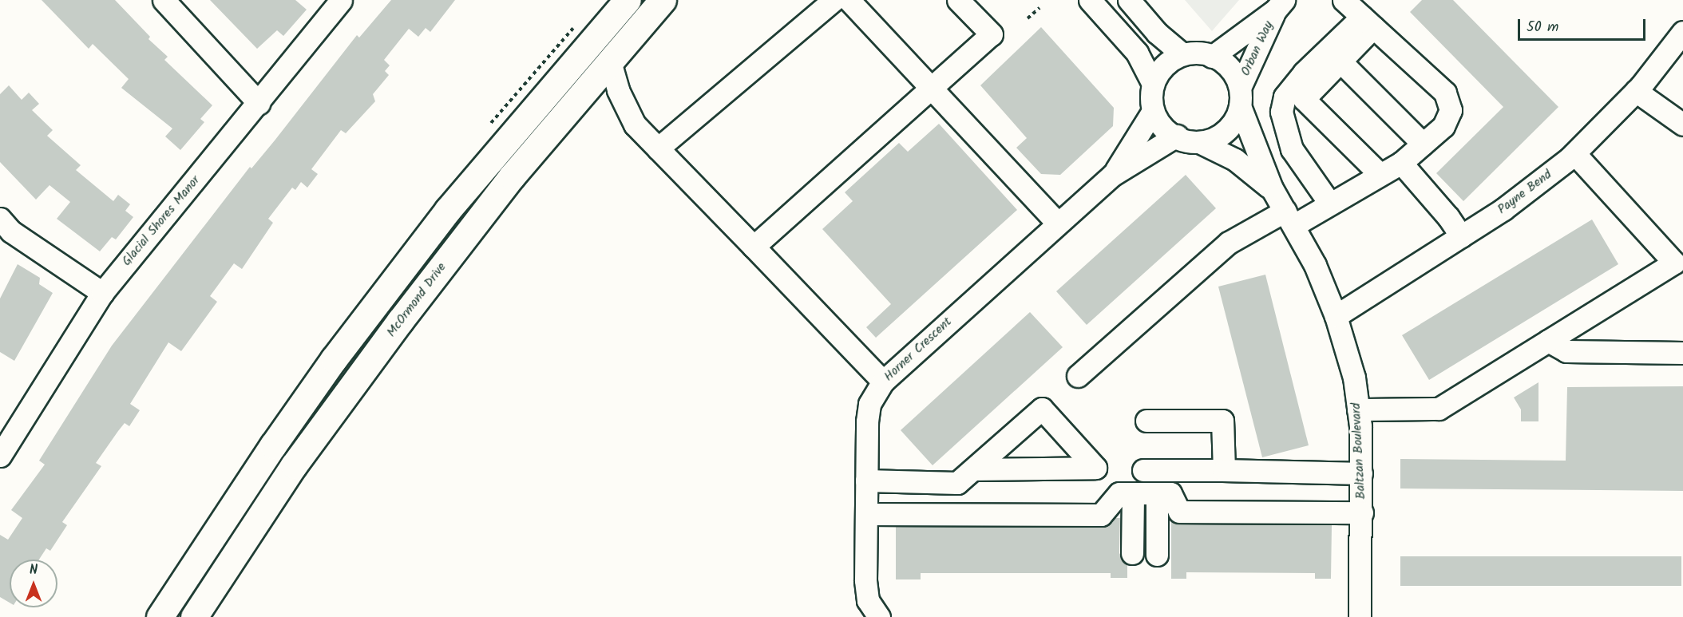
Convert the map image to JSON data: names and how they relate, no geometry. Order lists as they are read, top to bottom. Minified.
{"streets":{"main road":["McOrmond Drive"],"street":["Orban Way","Payne Bend","Glacial Shores Manor","Horner Crescent","Baltzan Boulevard"]},"crossings":[["Orban Way","Horner Crescent"],["Orban Way","Baltzan Boulevard"],["Payne Bend","Baltzan Boulevard"],["Horner Crescent","Baltzan Boulevard"]],"scale_bar":"50 m","north":"top"}
